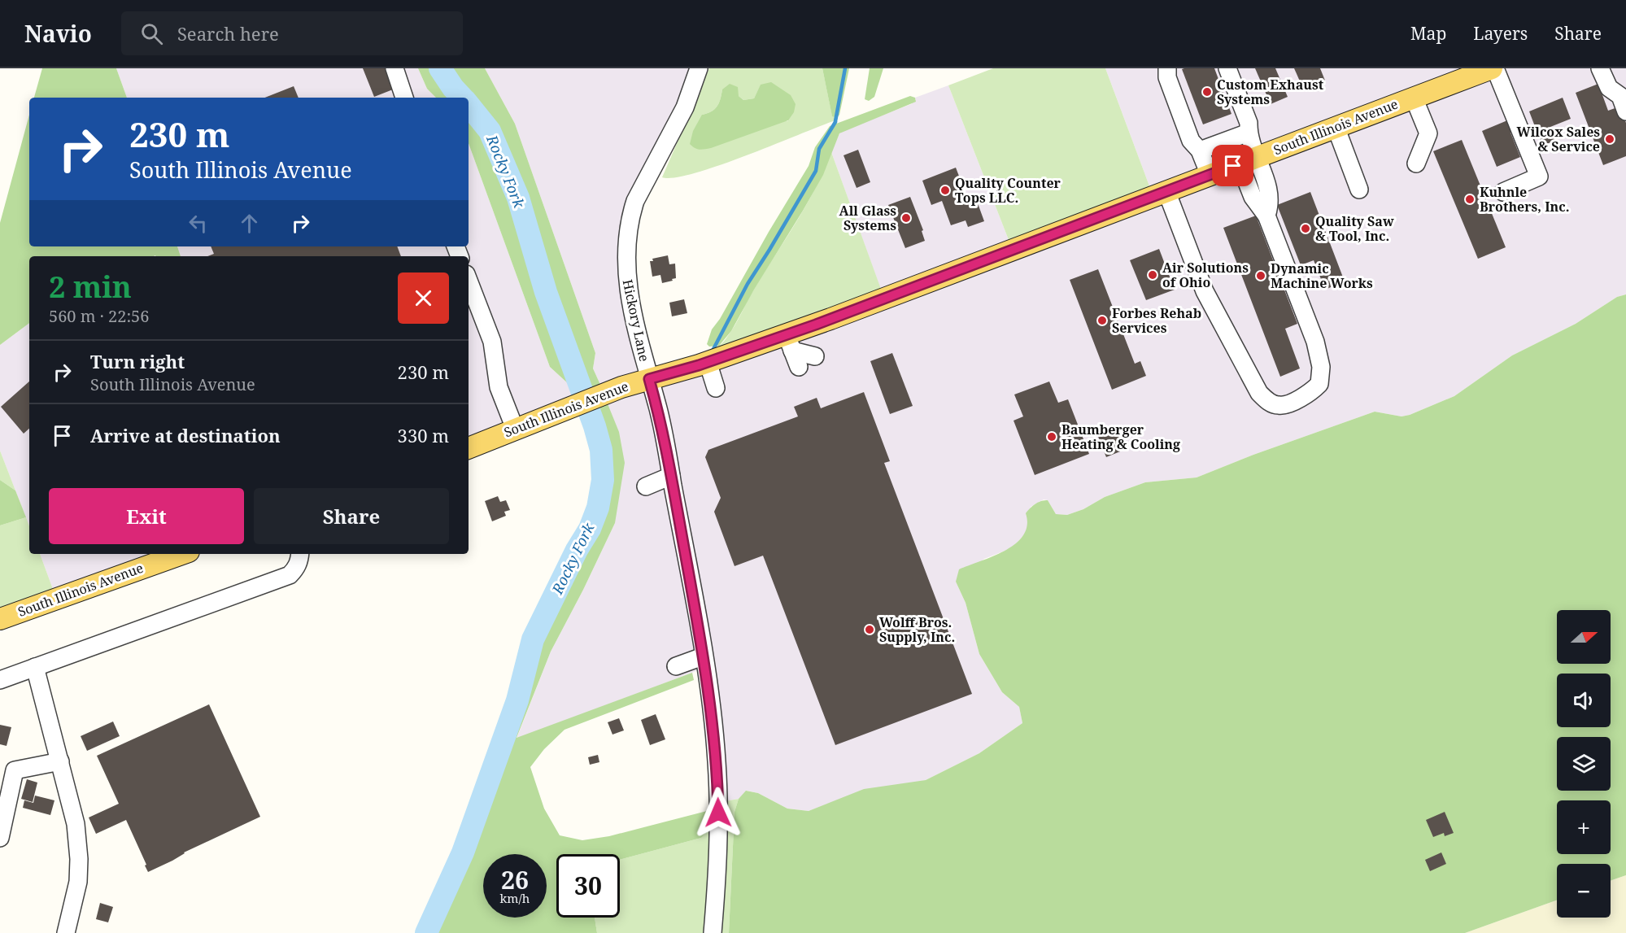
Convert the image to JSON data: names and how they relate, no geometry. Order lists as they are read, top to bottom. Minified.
{"streets":{"main road":["South Illinois Avenue"],"street":["Hickory Lane"]},"crossings":[["South Illinois Avenue","Hickory Lane"]],"water":["Rocky Fork"],"places":["Custom Exhaust Systems","Wilcox Sales & Service","Quality Counter Tops LLC.","Kuhnle Brothers, Inc.","All Glass Systems","Quality Saw & Tool, Inc.","Air Solutions of Ohio","Dynamic Machine Works","Forbes Rehab Services","Baumberger Heating & Cooling","Wolff Bros. Supply, Inc."],"north":"right","page":{"header":"Navio","search":"Search here","nav":["Map","Layers","Share"],"turn":["230 m","South Illinois Avenue"],"heading":["2 min","560 m · 22:56"],"list":[{"name":"Turn right","note":"South Illinois Avenue","value":"230 m"},{"name":"Arrive at destination","value":"330 m"}],"buttons":["Exit","Share"],"map_buttons":["+","−"],"speed":"26 km/h","limit":"30"}}
